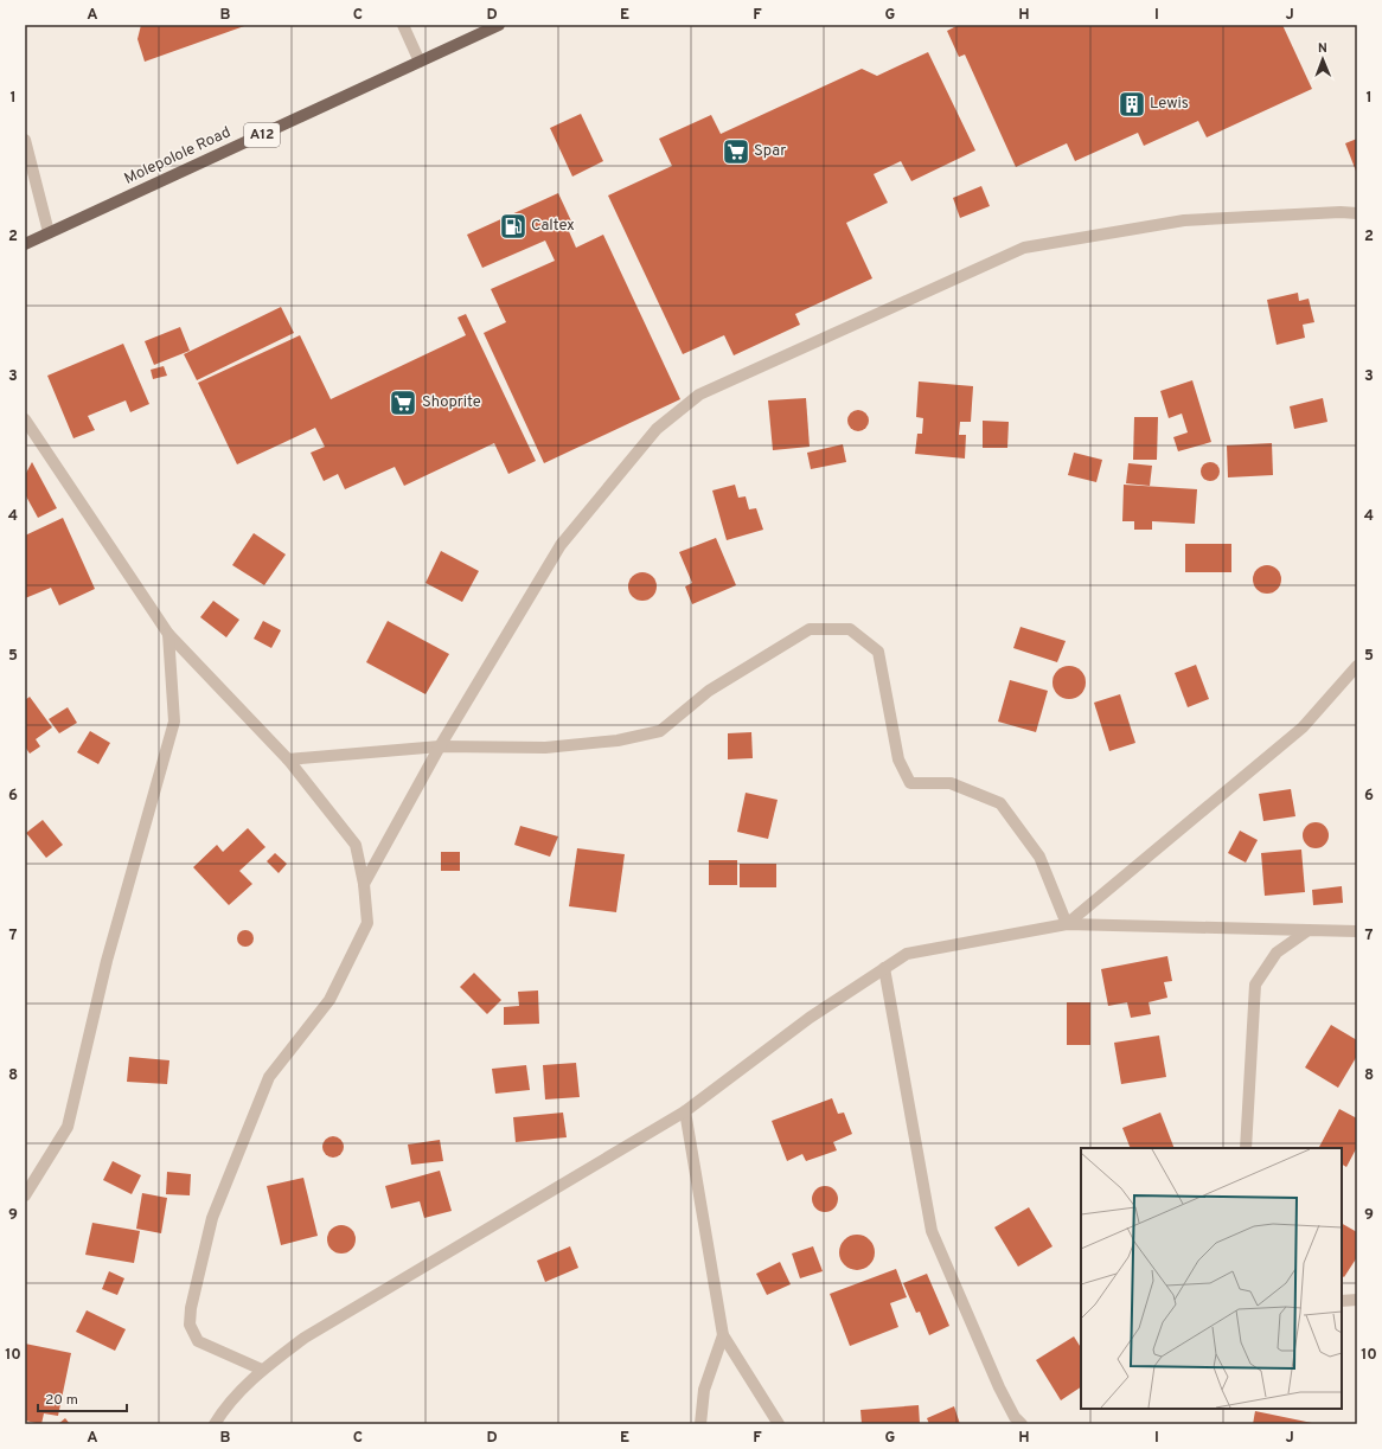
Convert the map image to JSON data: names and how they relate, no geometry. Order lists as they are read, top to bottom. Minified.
{"streets":{"main road":["A12","Molepolole Road"]},"places":{"building":["Lewis"],"supermarket":["Spar","Shoprite"],"fuel station":["Caltex"]},"scale_bar":"20 m","north":"top","grid":{"columns":["A","B","C","D","E","F","G","H","I","J"],"rows":["1","2","3","4","5","6","7","8","9","10"]}}
